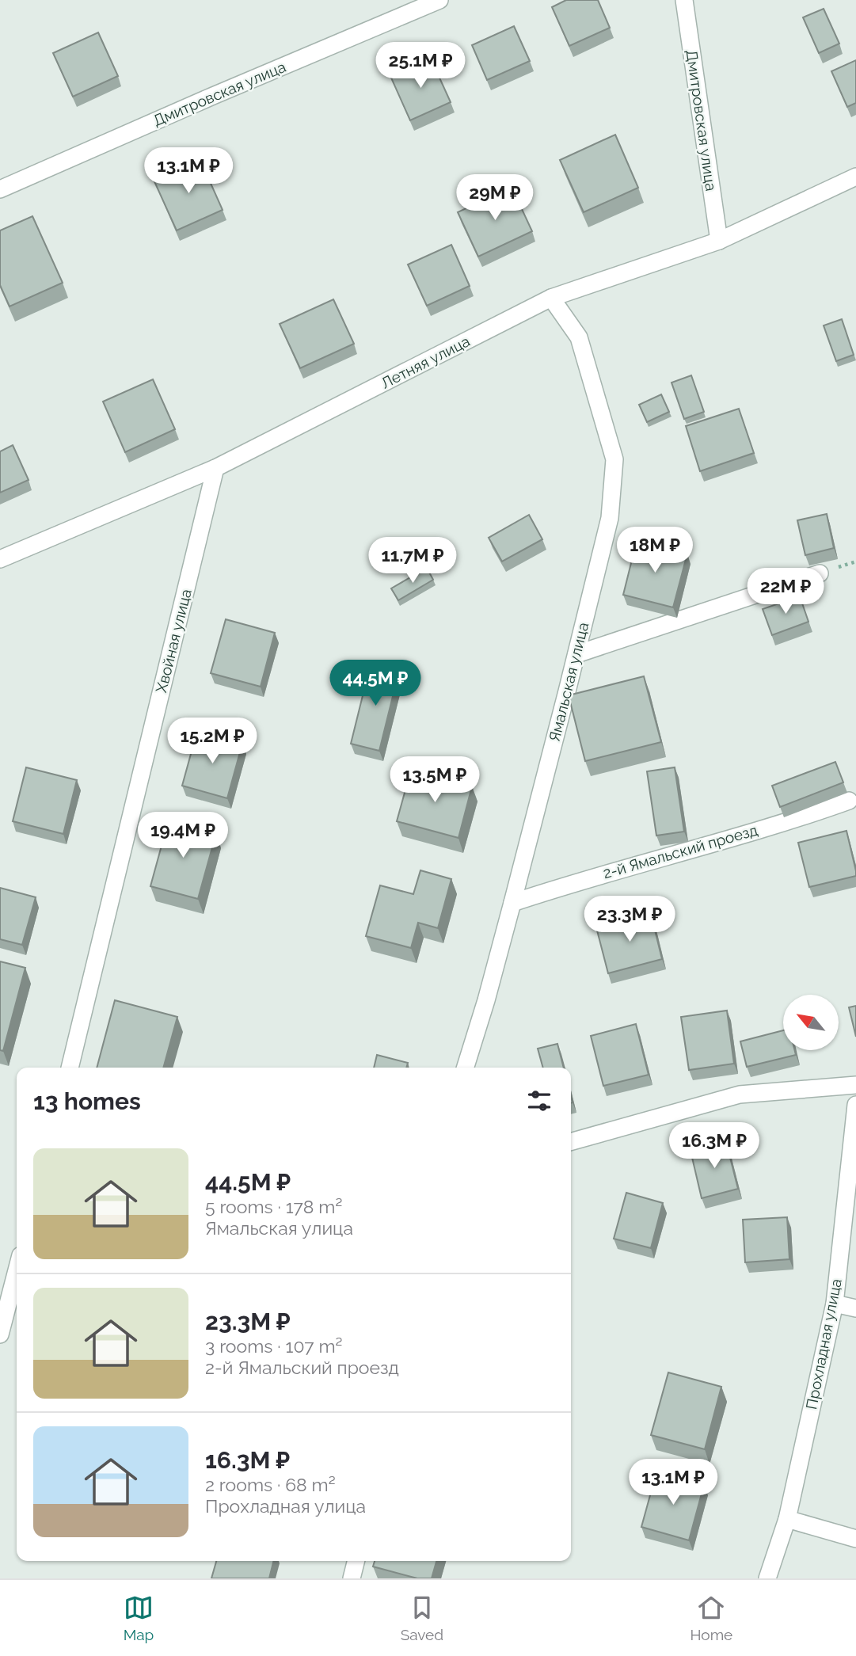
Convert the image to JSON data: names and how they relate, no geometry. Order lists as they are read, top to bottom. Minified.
{"streets":{"street":["Дмитровская улица","Летняя улица","Хвойная улица","Ямальская улица","2-й Ямальский проезд","Прохладная улица"]},"crossings":[["Дмитровская улица","Летняя улица"],["Летняя улица","Хвойная улица"],["Летняя улица","Ямальская улица"],["Ямальская улица","2-й Ямальский проезд"]],"north":"top left","page":{"price":["25.1M ₽","13.1M ₽","29M ₽","18M ₽","11.7M ₽","22M ₽","44.5M ₽","15.2M ₽","13.5M ₽","19.4M ₽","23.3M ₽","16.3M ₽","13.1M ₽"],"heading":"13 homes","list":[{"name":"44.5M ₽","note":"5 rooms · 178 m² · Ямальская улица"},{"name":"23.3M ₽","note":"3 rooms · 107 m² · 2-й Ямальский проезд"},{"name":"16.3M ₽","note":"2 rooms · 68 m² · Прохладная улица"}],"tabs":["Map","Saved","Home"]}}
